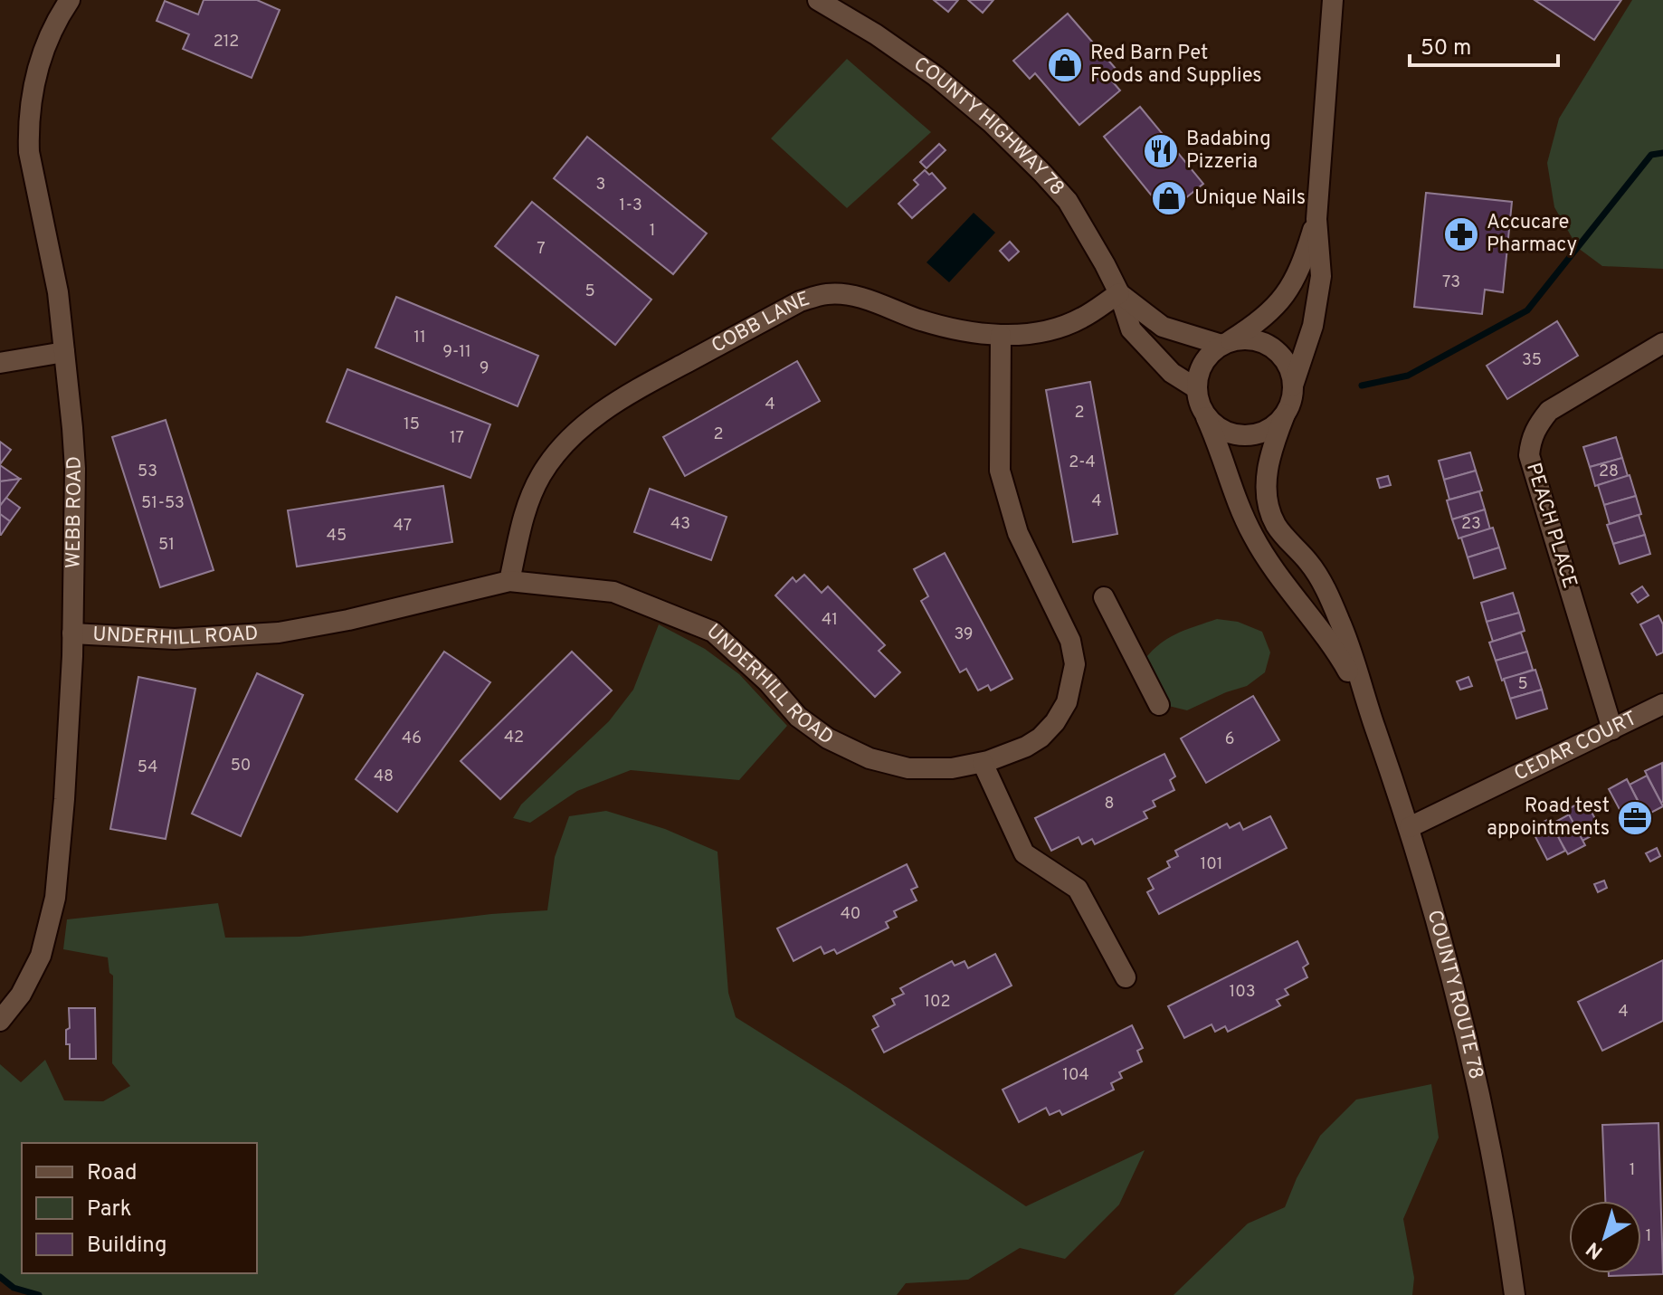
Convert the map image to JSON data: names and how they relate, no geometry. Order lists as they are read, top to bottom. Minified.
{"streets":{"street":["COUNTY HIGHWAY 78","COBB LANE","WEBB ROAD","PEACH PLACE","UNDERHILL ROAD","CEDAR COURT","COUNTY ROUTE 78"]},"crossings":[["COUNTY HIGHWAY 78","COBB LANE"],["COUNTY HIGHWAY 78","COUNTY ROUTE 78"],["COBB LANE","UNDERHILL ROAD"],["WEBB ROAD","UNDERHILL ROAD"],["PEACH PLACE","CEDAR COURT"],["CEDAR COURT","COUNTY ROUTE 78"]],"places":{"shop":["Red Barn Pet Foods and Supplies","Unique Nails"],"restaurant":["Badabing Pizzeria"],"pharmacy":["Accucare Pharmacy"],"office":["Road test appointments"]},"house_numbers":["212","3","1-3","1","7","73","5","11","9-11","35","9","4","2","15","2","17","2-4","53","28","4","51-53","43","23","47","45","51","41","39","5","42","46","6","50","54","48","8","101","40","103","102","4","104","1","1"],"legend":["Road","Park","Building"],"scale_bar":"50 m","north":"bottom left"}
